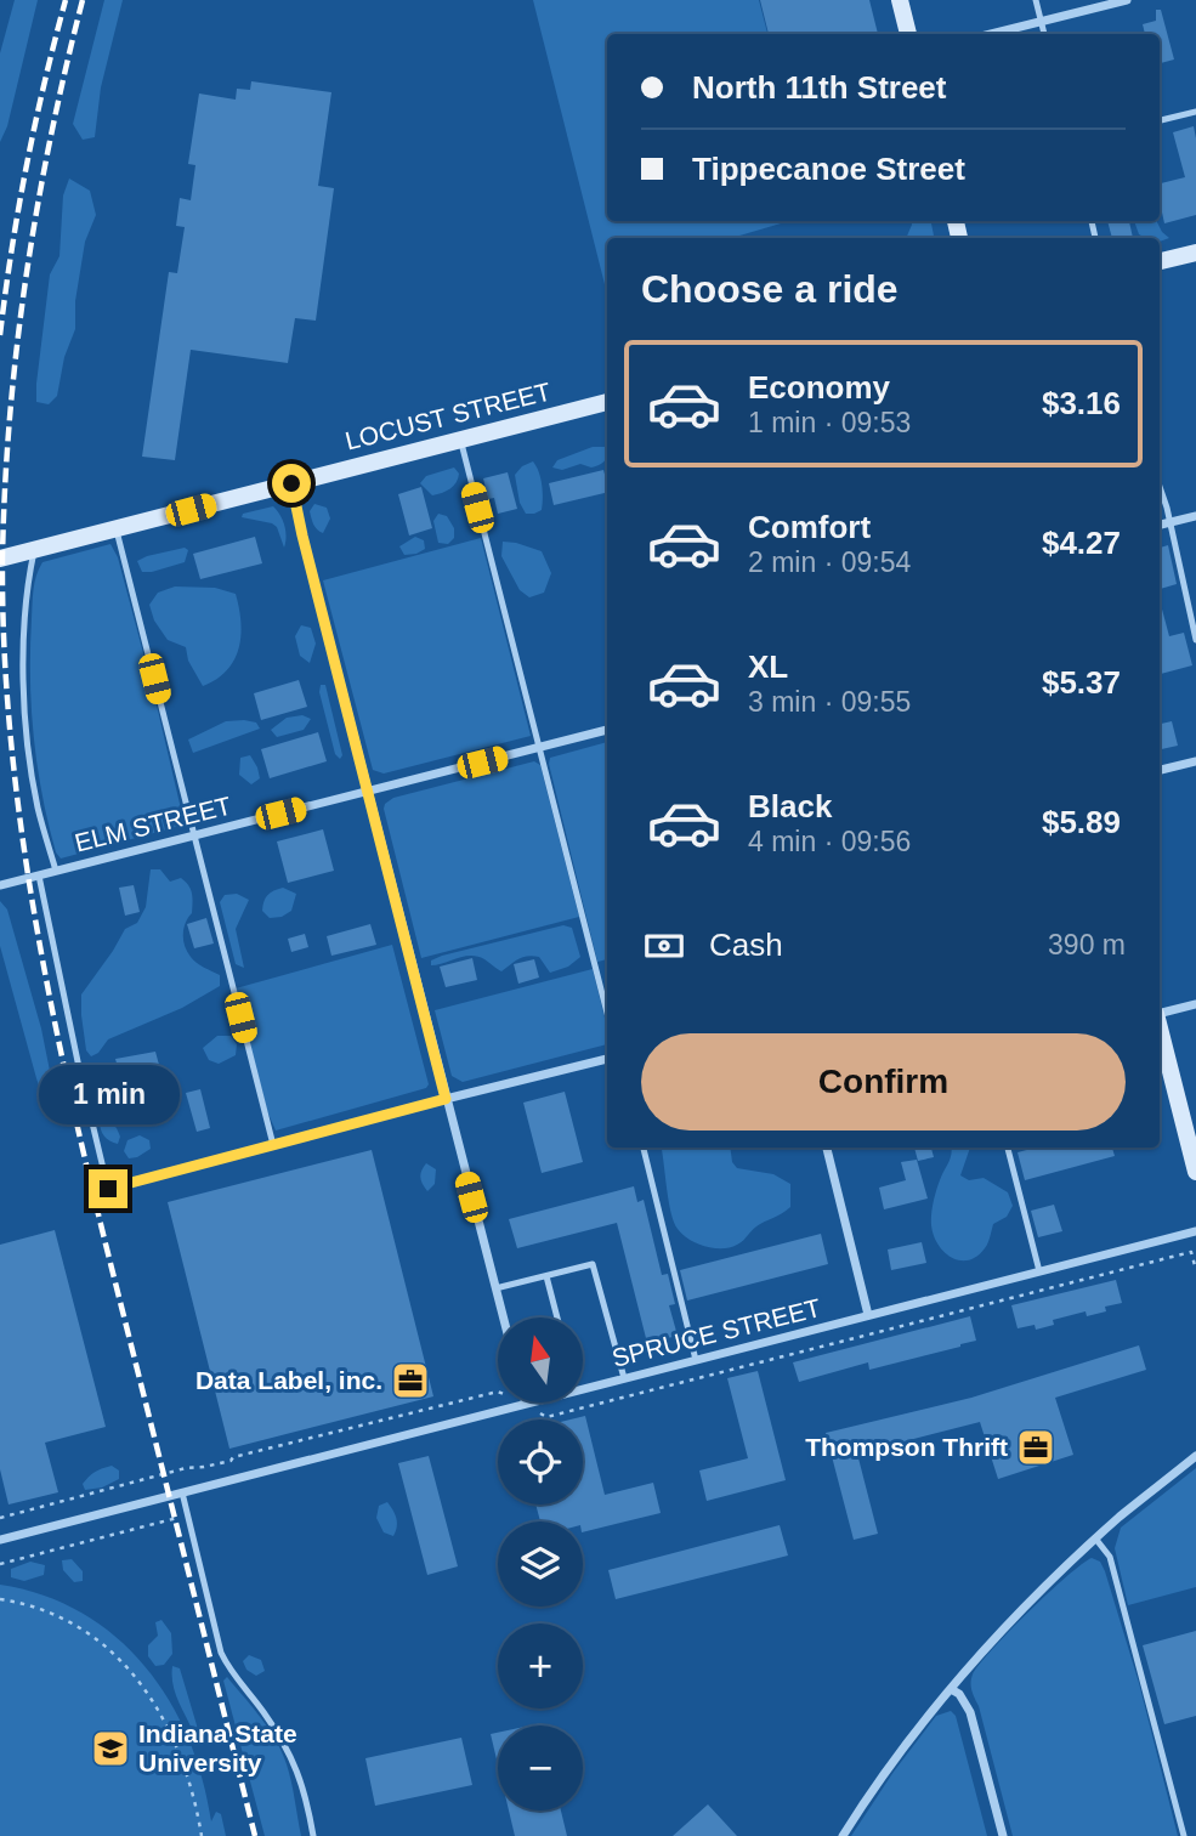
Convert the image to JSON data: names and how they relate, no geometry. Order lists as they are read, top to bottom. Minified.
{"streets":{"street":["LOCUST STREET","ELM STREET","SPRUCE STREET"]},"places":{"office":["Data Label, inc.","Thompson Thrift"],"school or university":["Indiana State University"]},"north":"top","page":{"banner":["North 11th Street","Tippecanoe Street"],"heading":"Choose a ride","list":[{"name":"Economy","note":"1 min · 09:53","value":"$3.16"},{"name":"Comfort","note":"2 min · 09:54","value":"$4.27"},{"name":"XL","note":"3 min · 09:55","value":"$5.37"},{"name":"Black","note":"4 min · 09:56","value":"$5.89"}],"pay":["Cash","390 m"],"buttons":"Confirm","bubble":"1 min","map_buttons":["+","−"]}}
